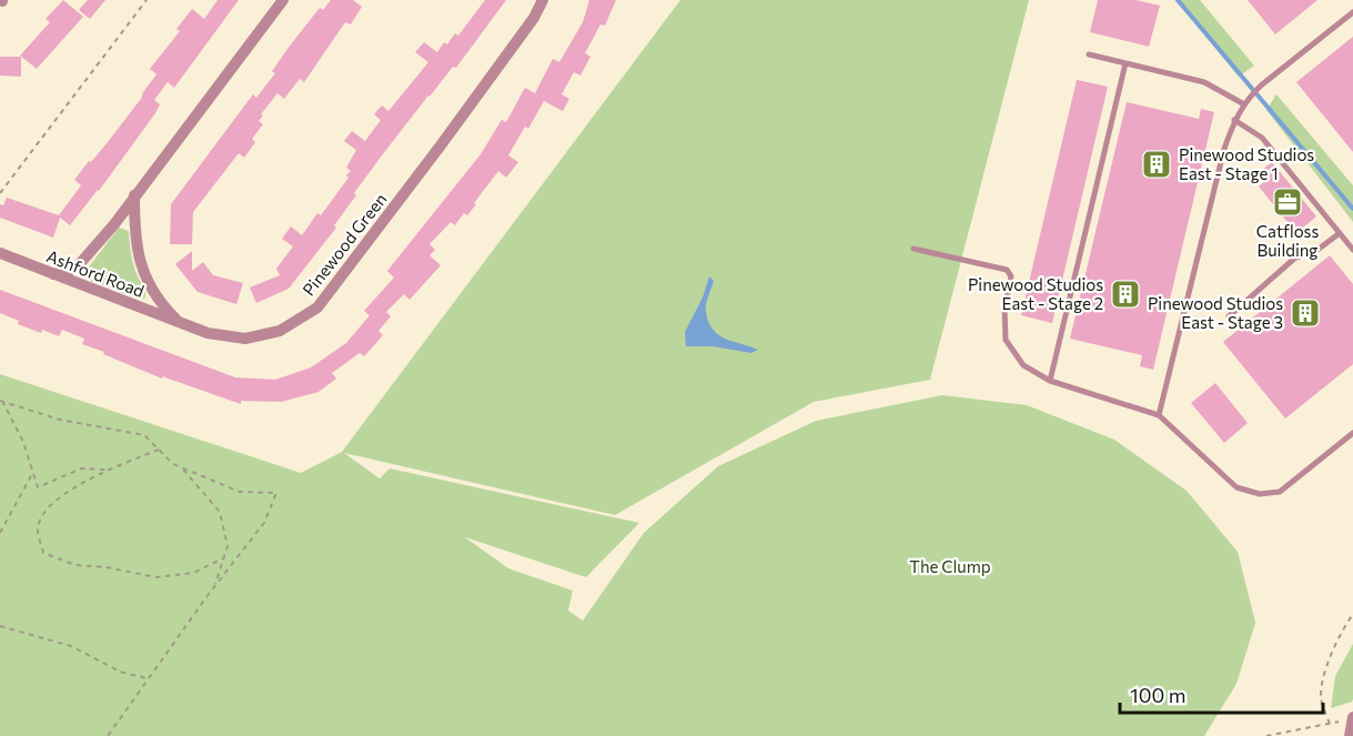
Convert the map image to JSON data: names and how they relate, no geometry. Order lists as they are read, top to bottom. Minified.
{"streets":{"street":["Pinewood Green","Ashford Road"]},"crossings":[["Pinewood Green","Ashford Road"]],"parks":["The Clump"],"places":{"building":["Pinewood Studios East - Stage 1","Pinewood Studios East - Stage 2","Pinewood Studios East - Stage 3"],"office":["Catfloss Building"]},"scale_bar":"100 m"}
